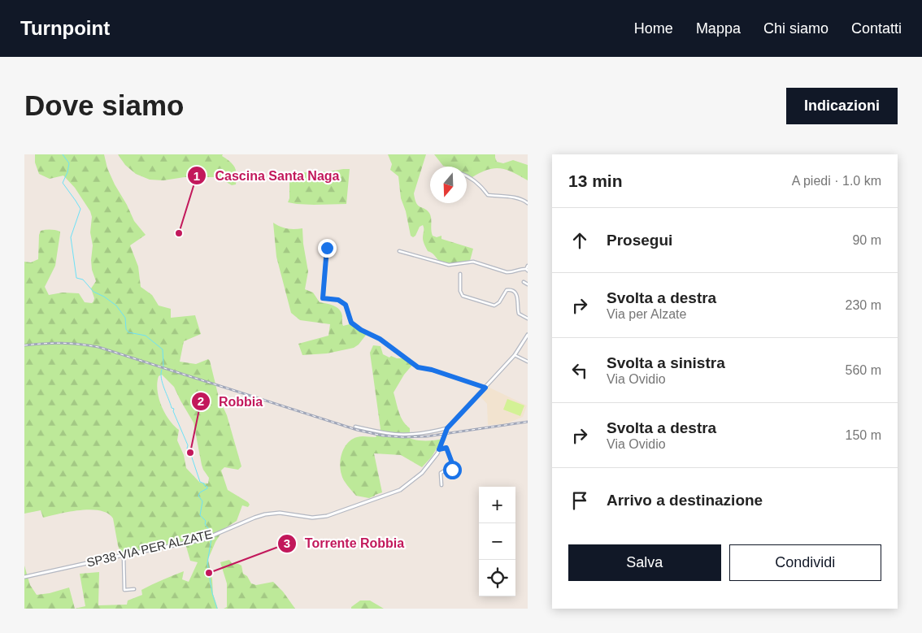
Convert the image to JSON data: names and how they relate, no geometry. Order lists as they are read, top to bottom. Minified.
{"streets":{"street":["SP38 VIA PER ALZATE"]},"places":["Cascina Santa Naga","Robbia","Torrente Robbia"],"north":"bottom","page":{"header":"Turnpoint","nav":["Home","Mappa","Chi siamo","Contatti"],"buttons":["Indicazioni",["Salva","Condividi"]],"title":"Dove siamo","heading":["13 min","A piedi · 1.0 km"],"list":[["Prosegui","90 m"],["Svolta a destra","Via per Alzate","230 m"],["Svolta a sinistra","Via Ovidio","560 m"],["Svolta a destra","Via Ovidio","150 m"],"Arrivo a destinazione"],"map_buttons":["+","−"]}}
